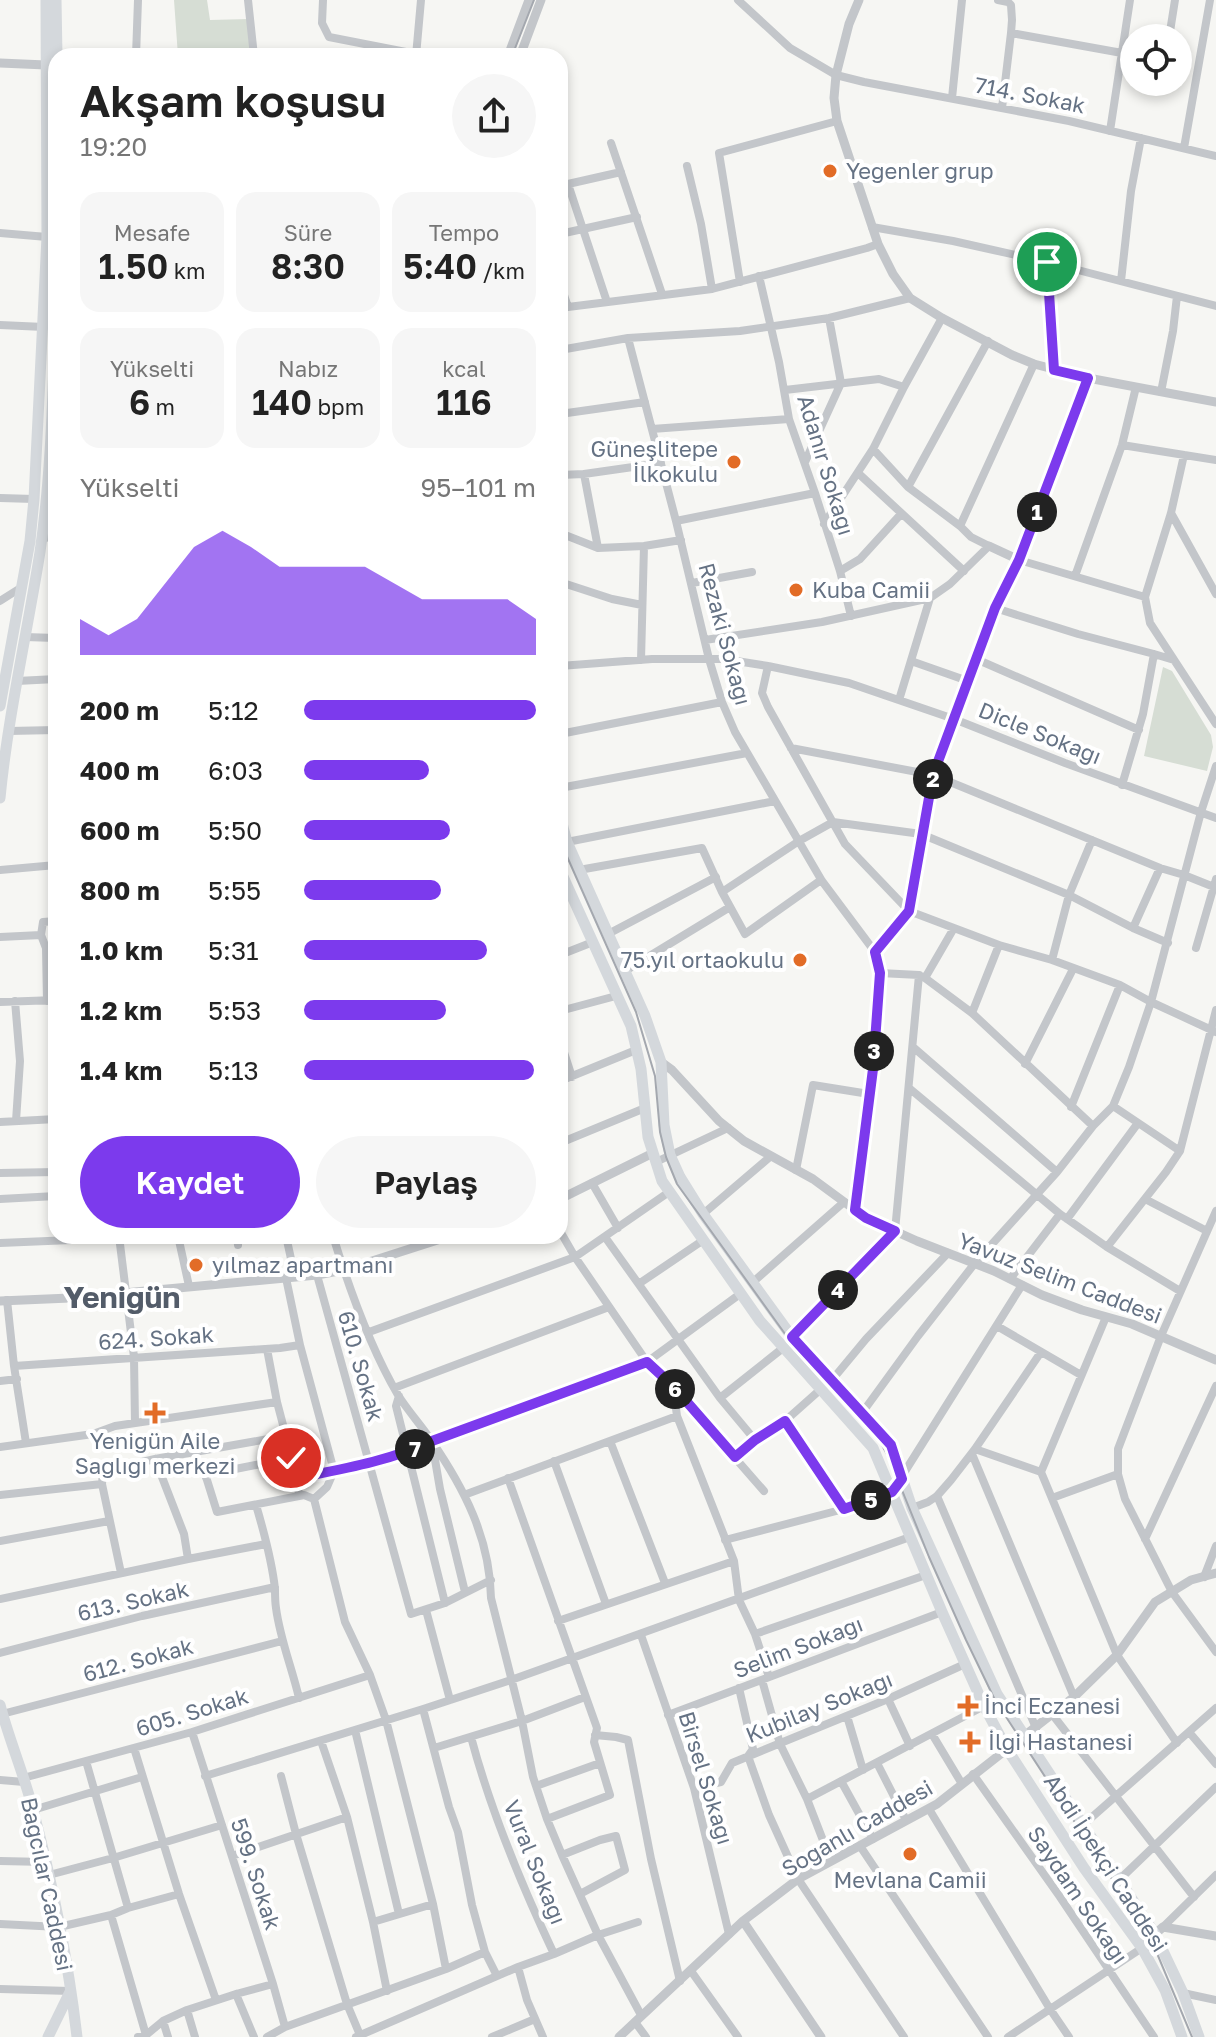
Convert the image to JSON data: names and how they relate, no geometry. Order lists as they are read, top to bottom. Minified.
{"streets":{"main road":["Abdi İpekçi Caddesi","Bağcılar Caddesi"],"street":["714. Sokak","Adanır Sokağı","Rezaki Sokağı","Dicle Sokağı","Yavuz Selim Caddesi","624. Sokak","610. Sokak","613. Sokak","Selim Sokağı","612. Sokak","Kubilay Sokağı","605. Sokak","Birsel Sokağı","Soğanlı Caddesi","Vural Sokağı","599. Sokak","Saydam Sokağı"]},"crossings":[["Rezaki Sokağı","Dicle Sokağı"],["Rezaki Sokağı","Yavuz Selim Caddesi"],["Yavuz Selim Caddesi","Abdi İpekçi Caddesi"],["Selim Sokağı","Birsel Sokağı"],["Selim Sokağı","Abdi İpekçi Caddesi"],["612. Sokak","Bağcılar Caddesi"],["Kubilay Sokağı","Birsel Sokağı"],["Kubilay Sokağı","Abdi İpekçi Caddesi"],["605. Sokak","599. Sokak"],["605. Sokak","Bağcılar Caddesi"],["Birsel Sokağı","Soğanlı Caddesi"],["Soğanlı Caddesi","Abdi İpekçi Caddesi"],["Soğanlı Caddesi","Saydam Sokağı"]],"districts":["Yenigün"],"places":{"other":["Yegenler grup","Güneşlitepe İlkokulu","Kuba Camii","75.yıl ortaokulu","yılmaz apartmanı","Mevlana Camii"],"health":["Yenigün Aile Sağlığı merkezi","İnci Eczanesi","İlgi Hastanesi"]},"page":{"heading":["Akşam koşusu","19:20"],"stats":[["Mesafe","1.50 km"],["Süre","8:30"],["Tempo","5:40 /km"],["Yükselti","6 m"],["Nabız","140 bpm"],["kcal","116"]],"chart":["Yükselti","95–101 m"],"pins":["1","2","3","4","6","7","5"],"list":[{"name":"200 m","note":"5:12"},{"name":"400 m","note":"6:03"},{"name":"600 m","note":"5:50"},{"name":"800 m","note":"5:55"},{"name":"1.0 km","note":"5:31"},{"name":"1.2 km","note":"5:53"},{"name":"1.4 km","note":"5:13"}],"buttons":["Kaydet","Paylaş"]}}
